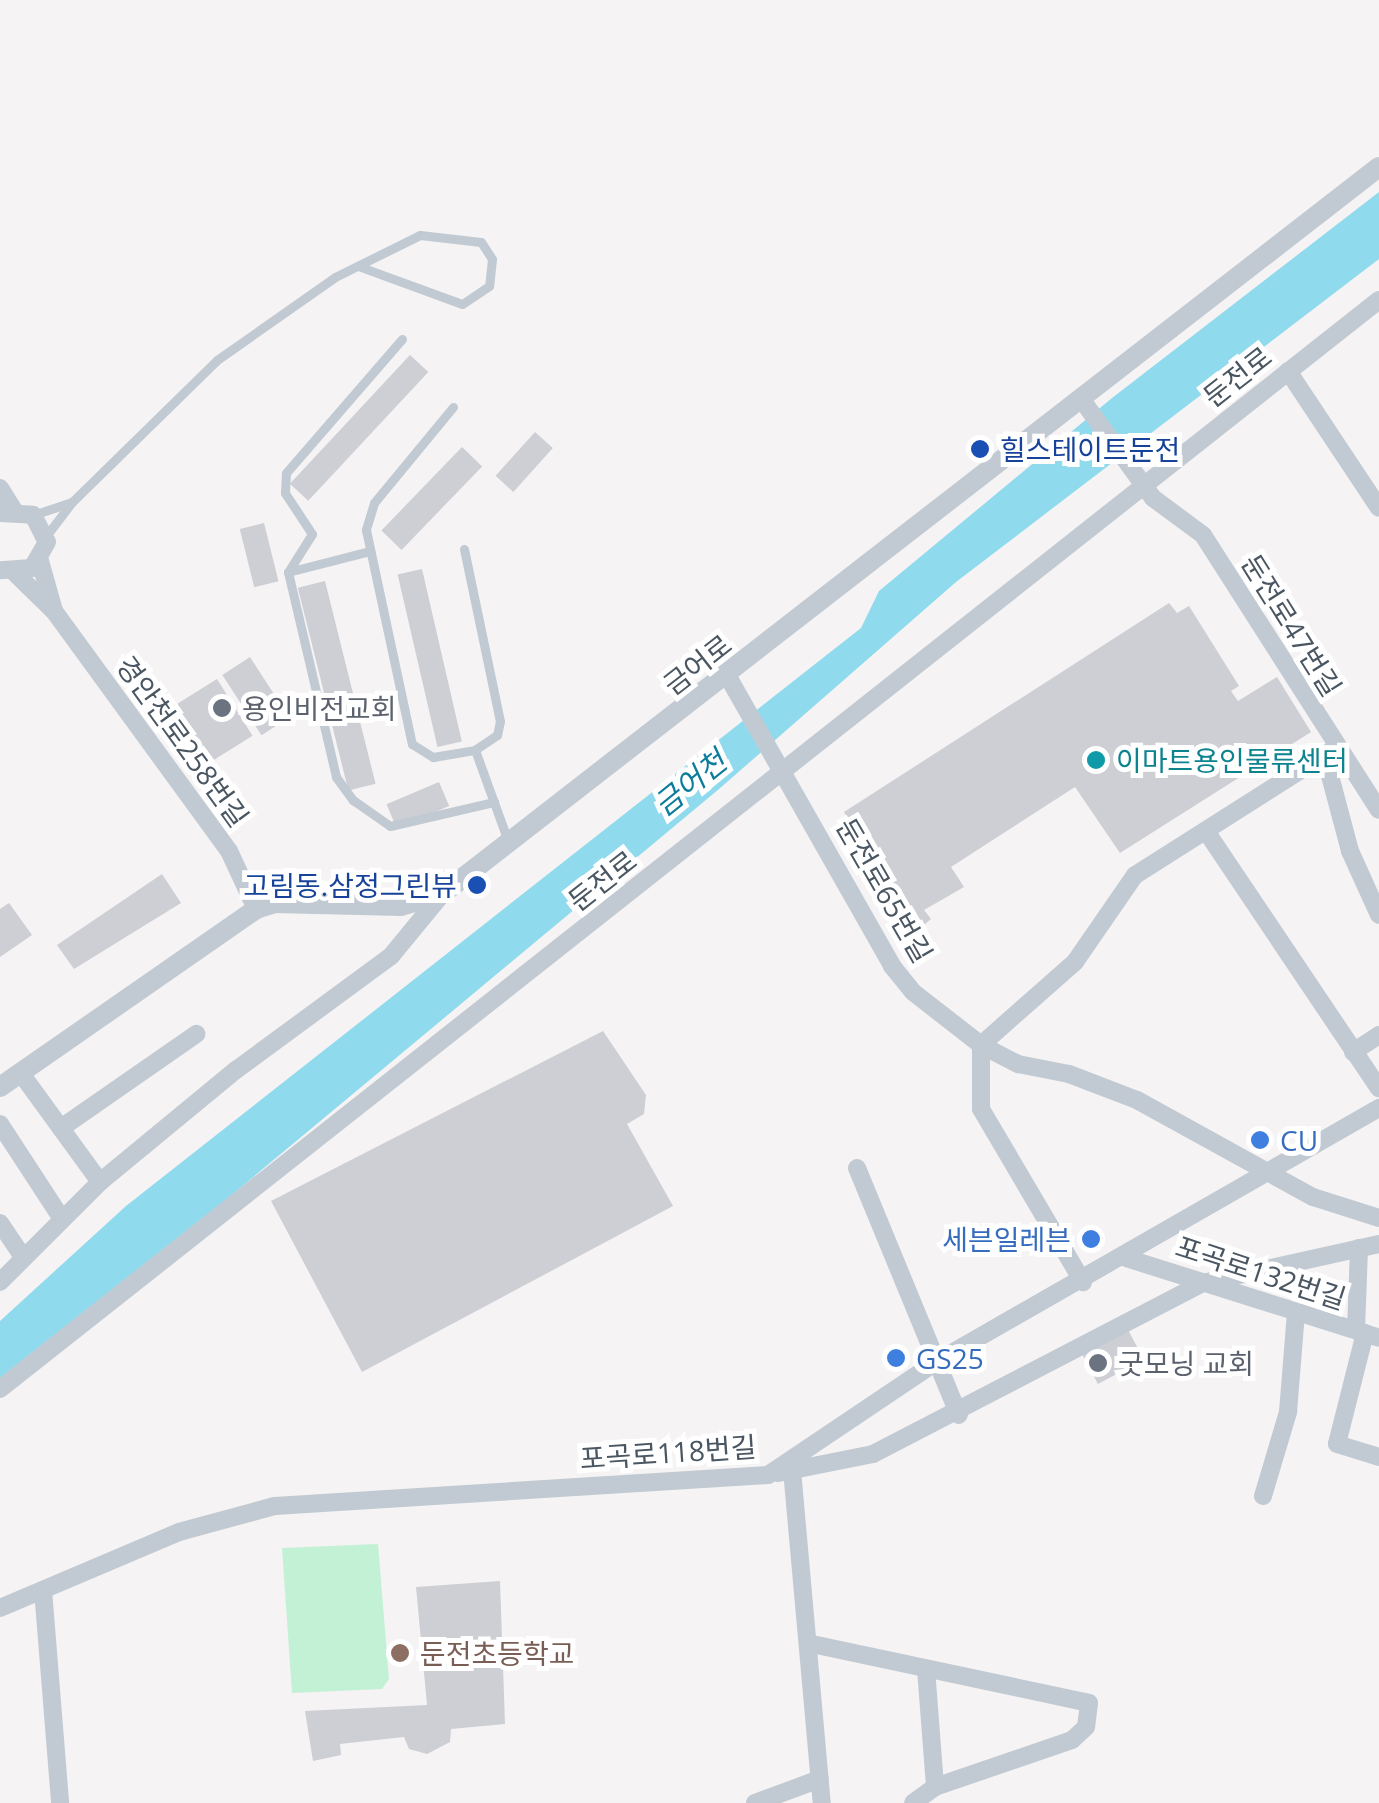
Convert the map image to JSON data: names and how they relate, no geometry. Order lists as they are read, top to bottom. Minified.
{"streets":{"street":["둔전로","둔전로47번길","금어로","경안천로258번길","둔전로65번길","포곡로132번길","포곡로118번길"]},"crossings":[["둔전로","둔전로47번길"],["둔전로","둔전로65번길"],["둔전로47번길","금어로"],["금어로","경안천로258번길"],["금어로","둔전로65번길"],["둔전로65번길","포곡로118번길"],["포곡로132번길","포곡로118번길"]],"water":["금어천"],"places":["힐스테이트둔전","용인비전교회","이마트용인물류센터","고림동.삼정그린뷰","CU","세븐일레븐","GS25","굿모닝 교회","둔전초등학교"]}
